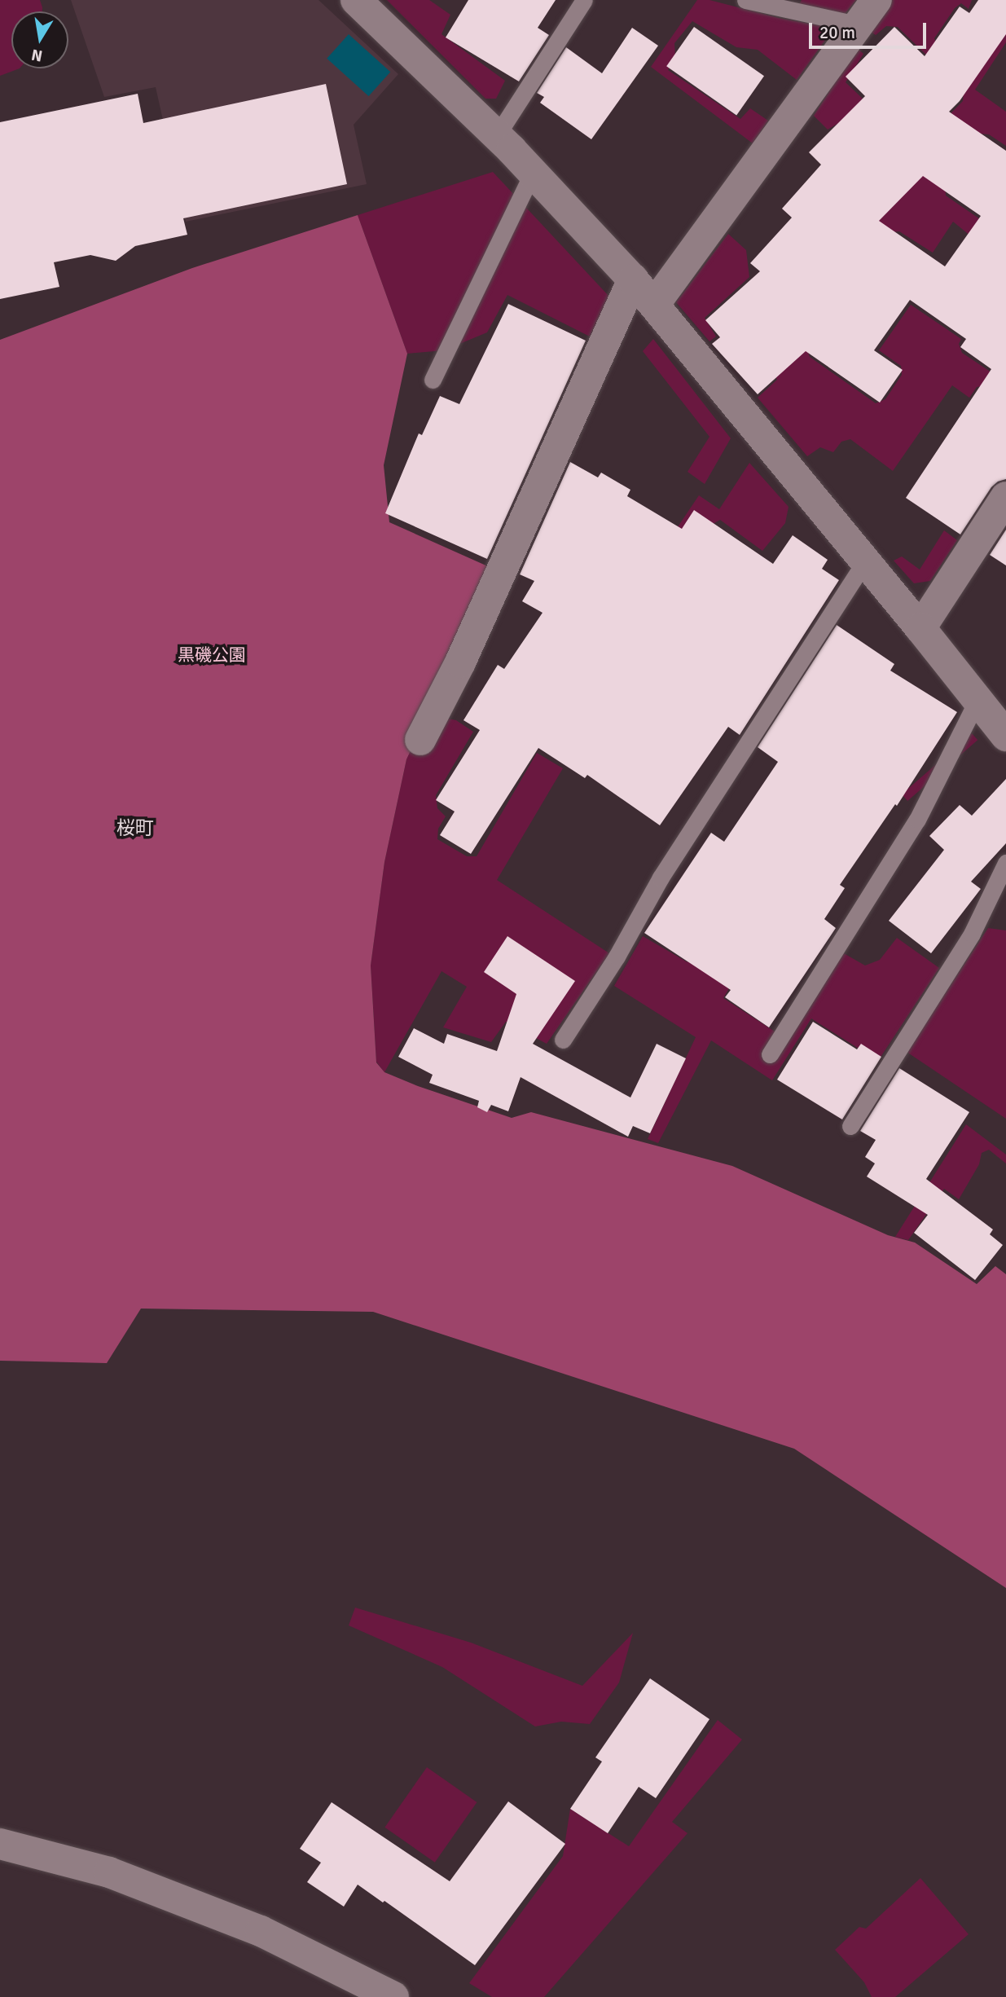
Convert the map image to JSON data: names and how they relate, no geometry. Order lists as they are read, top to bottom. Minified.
{"districts":["桜町"],"parks":["黒磯公園"],"scale_bar":"20 m","north":"bottom"}
